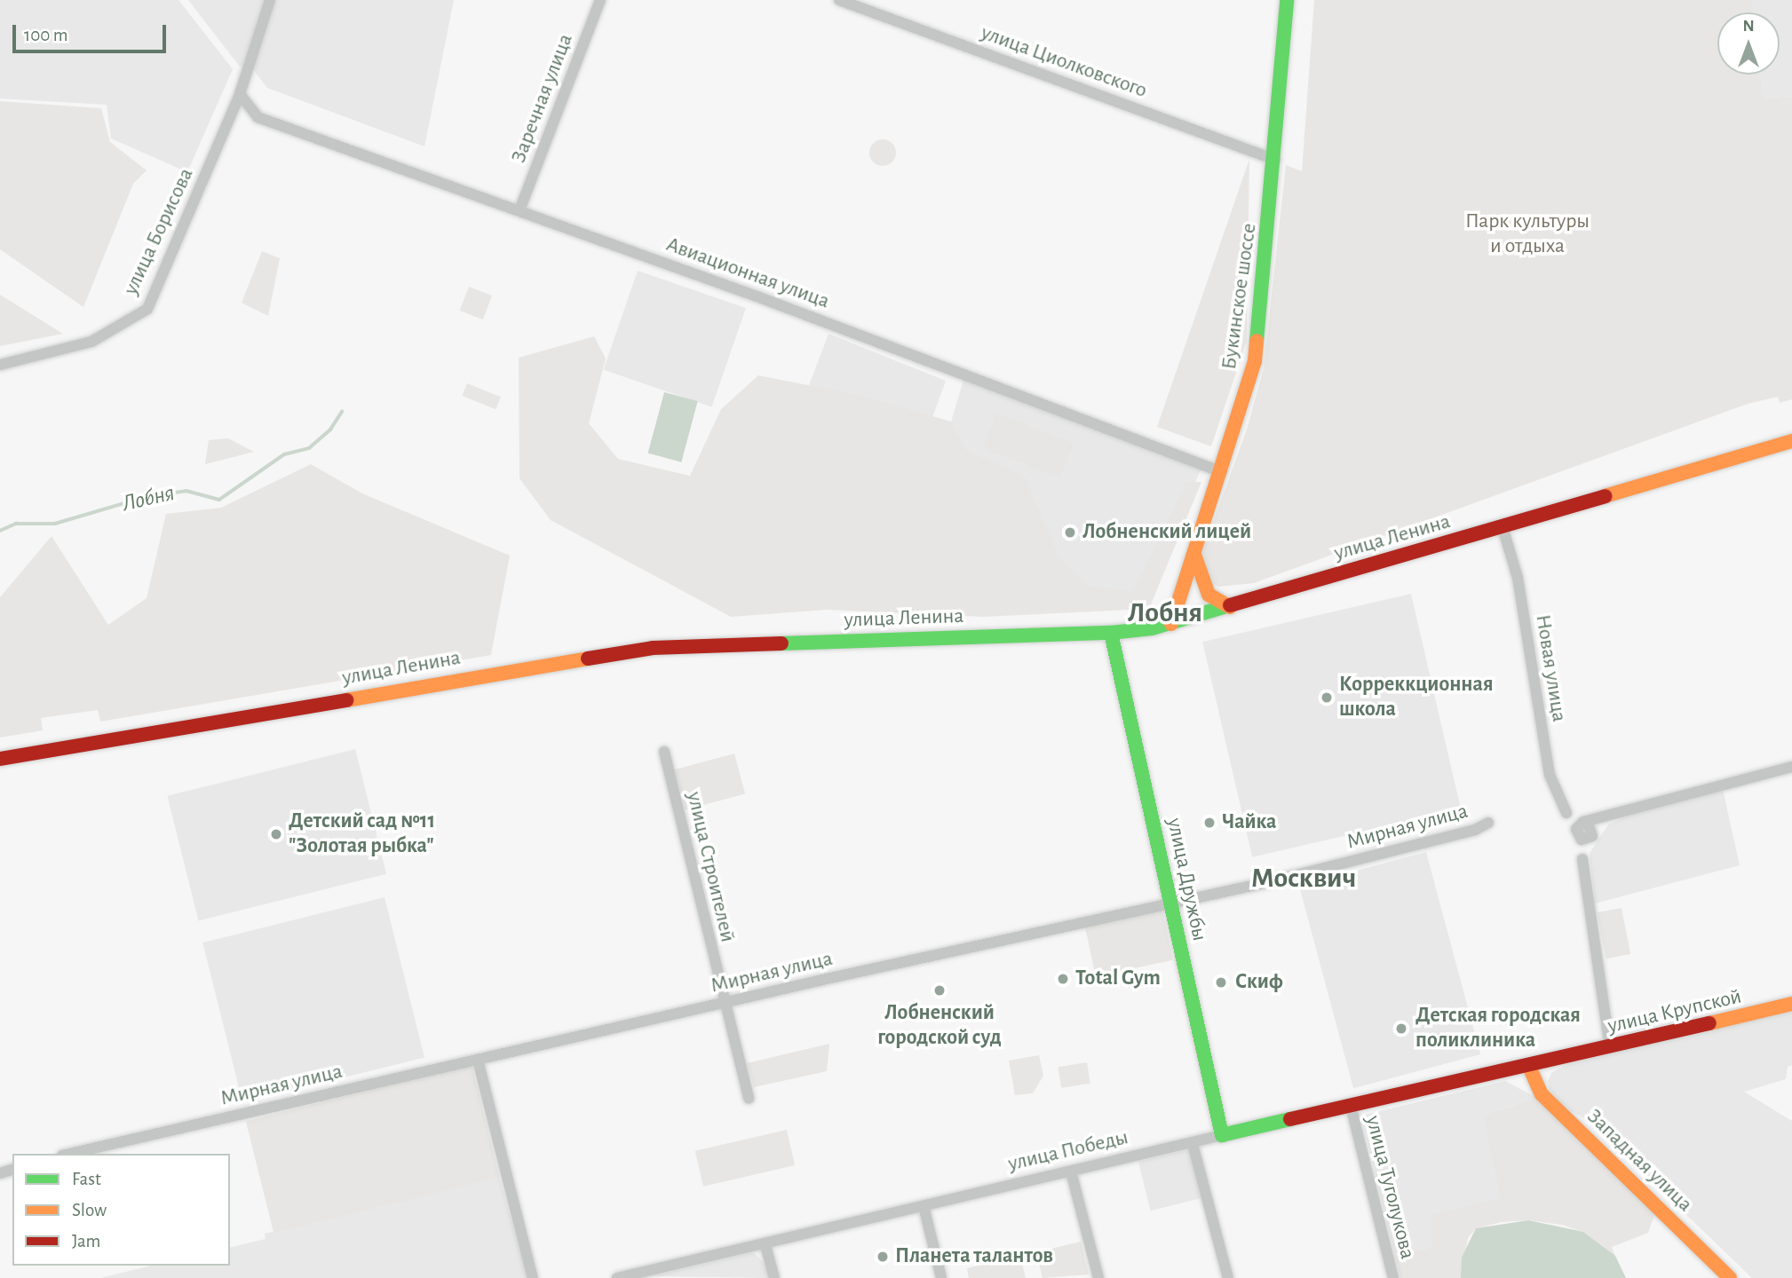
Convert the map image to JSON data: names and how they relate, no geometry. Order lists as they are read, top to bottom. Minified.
{"streets":{"street":["улица Циолковского","Заречная улица","улица Борисова","Авиационная улица","Букинское шоссе","улица Ленина","Новая улица","Мирная улица","улица Строителей","улица Дружбы","улица Крупской","улица Победы","Западная улица","улица Туголукова"]},"crossings":[["улица Циолковского","Букинское шоссе"],["Заречная улица","Авиационная улица"],["улица Борисова","Авиационная улица"],["Авиационная улица","Букинское шоссе"],["Букинское шоссе","улица Ленина"],["улица Ленина","Новая улица"],["улица Ленина","улица Дружбы"],["Мирная улица","улица Строителей"],["Мирная улица","улица Дружбы"],["улица Дружбы","улица Победы"],["улица Крупской","улица Победы"],["улица Крупской","Западная улица"],["улица Победы","Западная улица"],["улица Победы","улица Туголукова"]],"districts":["Лобня","Москвич"],"water":["Лобня"],"parks":["Парк культуры и отдыха"],"places":["Лобненский лицей","Корреккционная школа","Чайка","Детский сад №11 \"Золотая рыбка\"","Total Gym","Скиф","Лобненский городской суд","Детская городская поликлиника","Планета талантов"],"legend":["Fast","Slow","Jam"],"scale_bar":"100 m","north":"top"}
